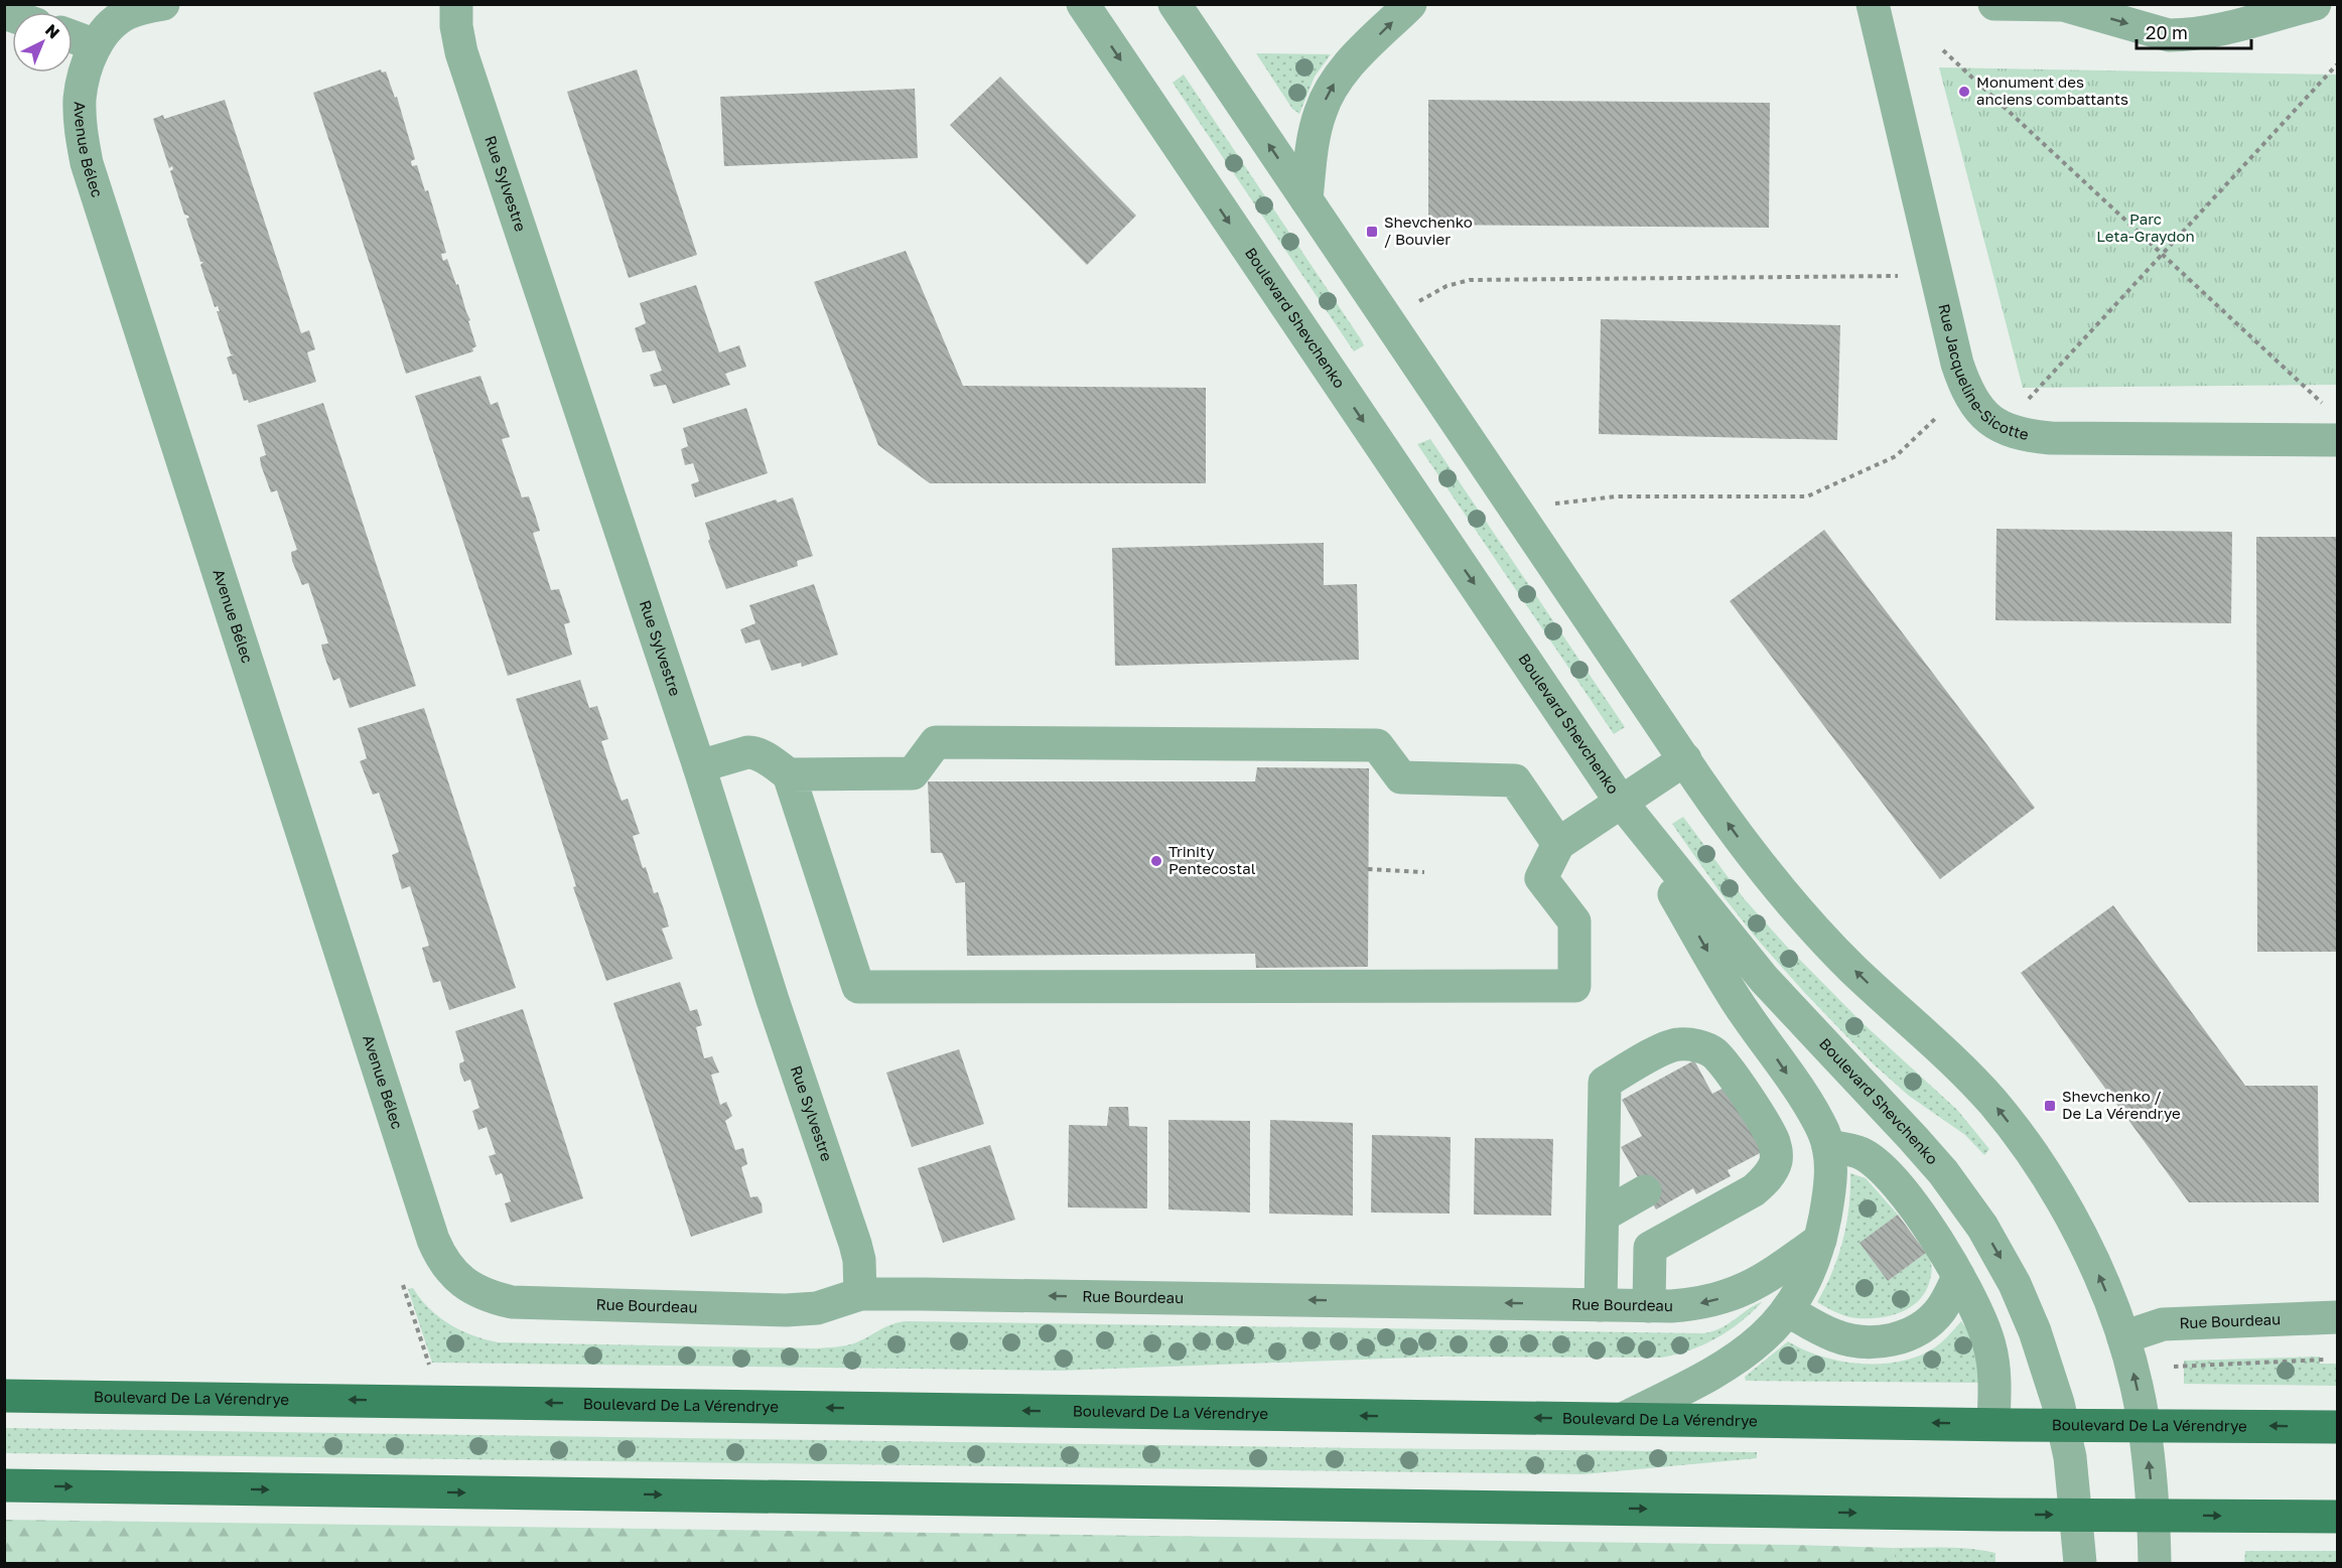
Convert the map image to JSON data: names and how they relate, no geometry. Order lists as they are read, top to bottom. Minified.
{"streets":{"main road":["Boulevard De La Vérendrye"],"street":["Avenue Bélec","Rue Sylvestre","Boulevard Shevchenko","Rue Jacqueline-Sicotte","Rue Bourdeau"]},"crossings":[["Avenue Bélec","Rue Bourdeau"],["Rue Sylvestre","Rue Bourdeau"],["Boulevard Shevchenko","Boulevard De La Vérendrye"]],"one_way":["Rue Bourdeau"],"parks":["Parc Leta-Graydon"],"places":{"other":["Monument des anciens combattants","Trinity Pentecostal"],"transit":["Shevchenko / Bouvier","Shevchenko / De La Vérendrye"]},"scale_bar":"20 m","north":"top right"}
